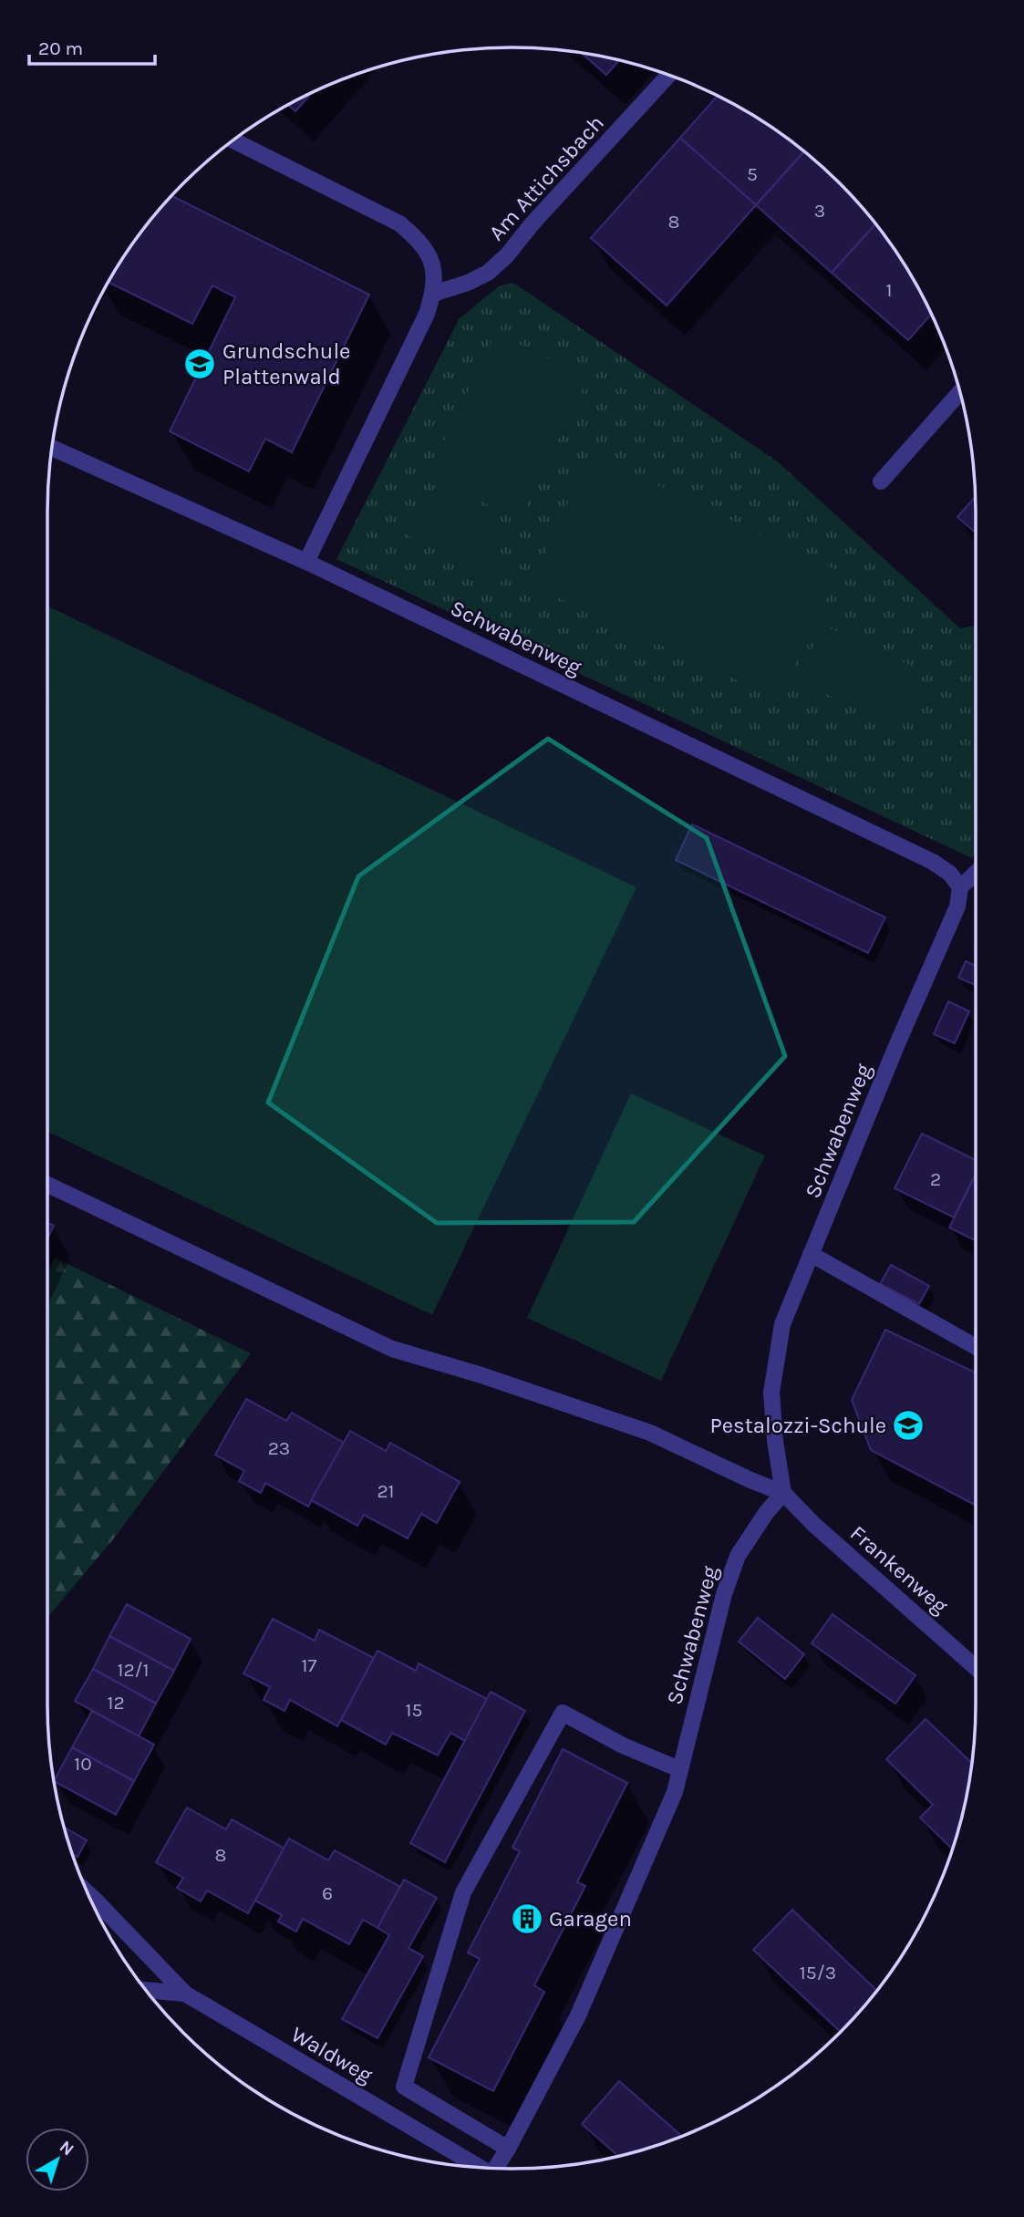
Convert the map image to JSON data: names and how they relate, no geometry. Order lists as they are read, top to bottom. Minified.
{"streets":{"street":["Am Attichsbach","Schwabenweg","Frankenweg","Waldweg"]},"crossings":[["Schwabenweg","Frankenweg"]],"places":{"school or university":["Grundschule Plattenwald","Pestalozzi-Schule"],"building":["Garagen"]},"house_numbers":["5","3","8","1","2","23","21","17","12/1","12","15","10","8","6","15/3"],"scale_bar":"20 m","north":"top right"}
